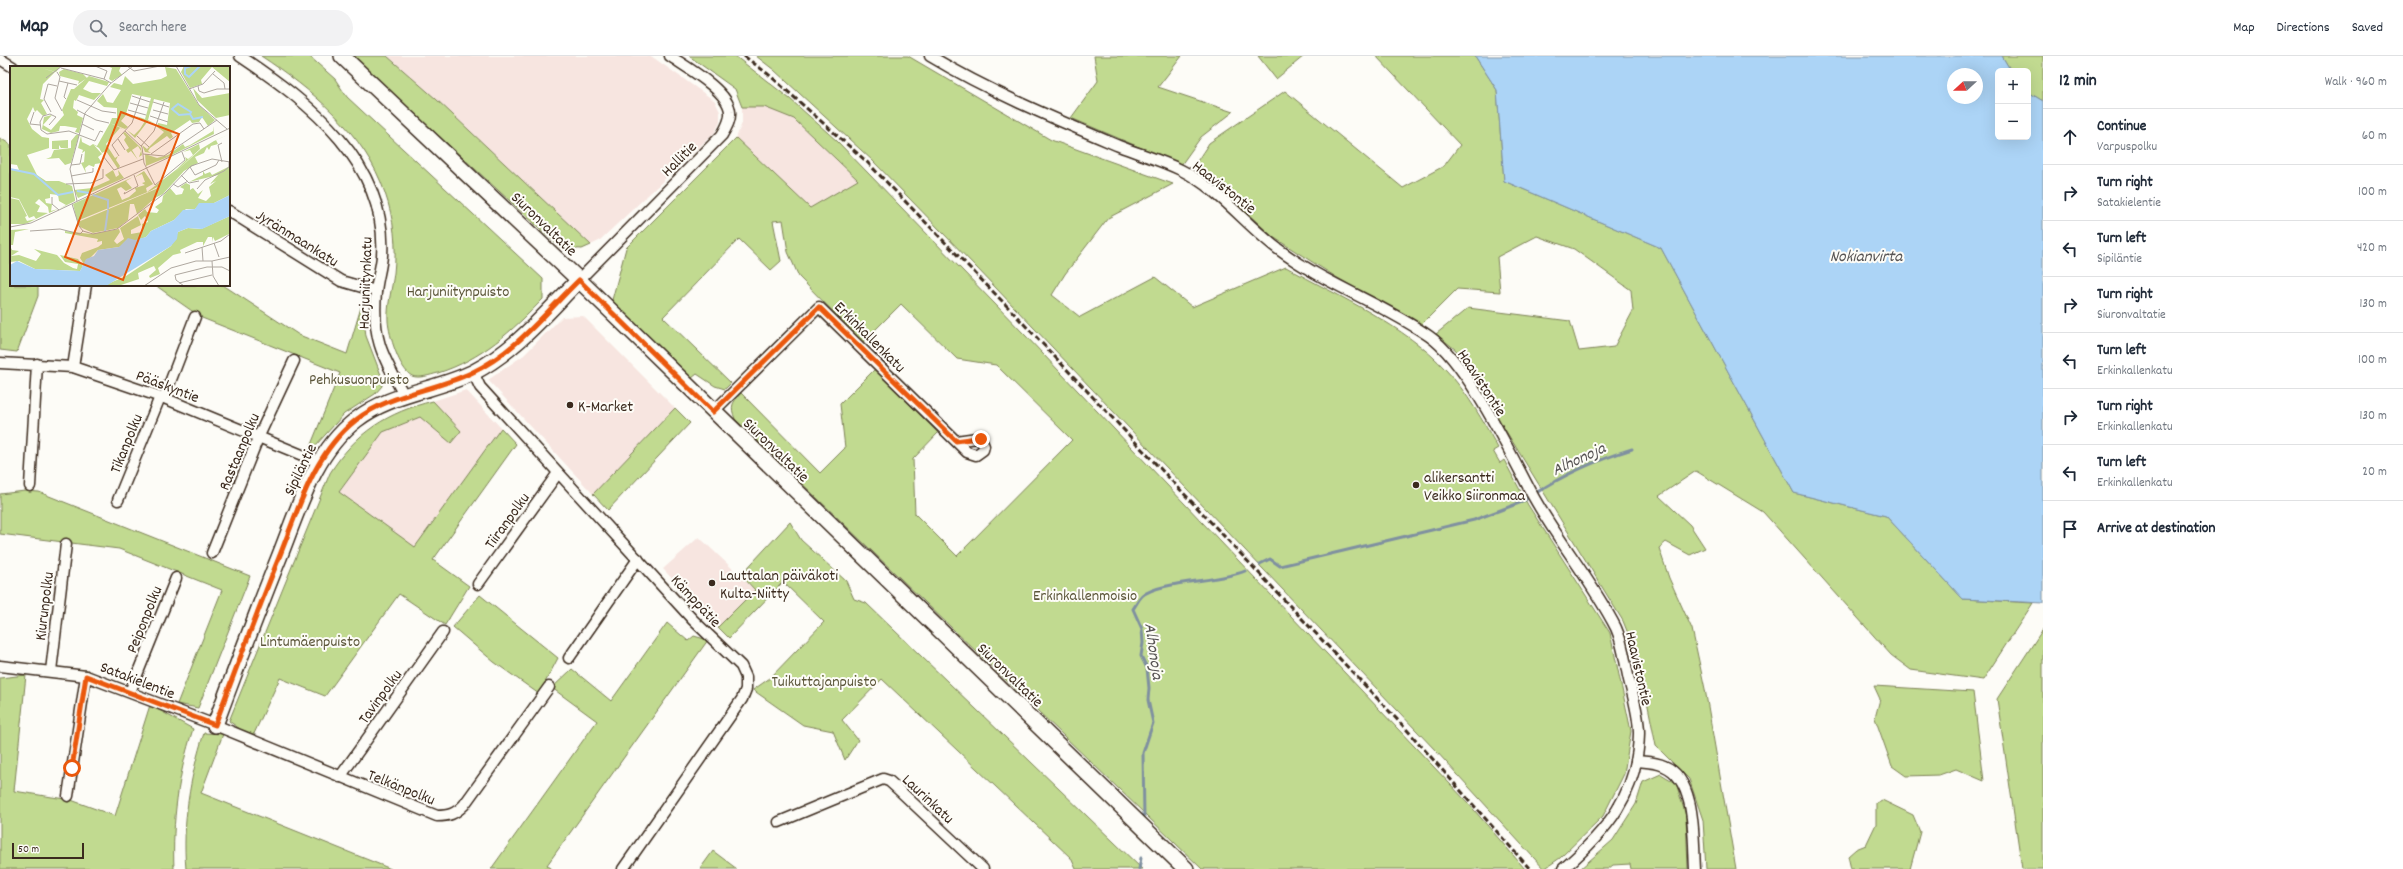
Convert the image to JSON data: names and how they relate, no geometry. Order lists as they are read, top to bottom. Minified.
{"streets":{"main road":["Siuronvaltatie","Sipiläntie"],"street":["Hallitie","Haavistontie","Jyränmaankatu","Harjuniitynkatu","Erkinkallenkatu","Pääskyntie","Tikanpolku","Rastaanpolku","Tiiranpolku","Kämppätie","Kiurunpolku","Peiponpolku","Satakielentie","Tavinpolku","Telkänpolku","Laurinkatu"]},"crossings":[["Hallitie","Siuronvaltatie"],["Hallitie","Sipiläntie"],["Siuronvaltatie","Erkinkallenkatu"],["Siuronvaltatie","Sipiläntie"],["Jyränmaankatu","Harjuniitynkatu"],["Harjuniitynkatu","Sipiläntie"],["Pääskyntie","Tikanpolku"],["Pääskyntie","Rastaanpolku"],["Pääskyntie","Sipiläntie"],["Sipiläntie","Kämppätie"],["Sipiläntie","Satakielentie"],["Sipiläntie","Telkänpolku"],["Tiiranpolku","Kämppätie"],["Kiurunpolku","Satakielentie"],["Peiponpolku","Satakielentie"],["Satakielentie","Telkänpolku"],["Tavinpolku","Telkänpolku"]],"water":["Nokianvirta","Alhonoja"],"parks":["Harjuniitynpuisto","Pehkusuonpuisto","Erkinkallenmoisio","Lintumäenpuisto","Tuikuttajanpuisto"],"places":["K-Market","alikersantti Veikko Siironmaa","Lauttalan päiväkoti Kulta-Niitty"],"scale_bar":"50 m","north":"left","page":{"header":"Map","search":"Search here","nav":["Map","Directions","Saved"],"heading":["12 min","Walk · 960 m"],"map_buttons":["+","−"],"list":[["Continue","Varpuspolku","60 m"],["Turn right","Satakielentie","100 m"],["Turn left","Sipiläntie","420 m"],["Turn right","Siuronvaltatie","130 m"],["Turn left","Erkinkallenkatu","100 m"],["Turn right","Erkinkallenkatu","130 m"],["Turn left","Erkinkallenkatu","20 m"],"Arrive at destination"],"scale":"50 m"}}
